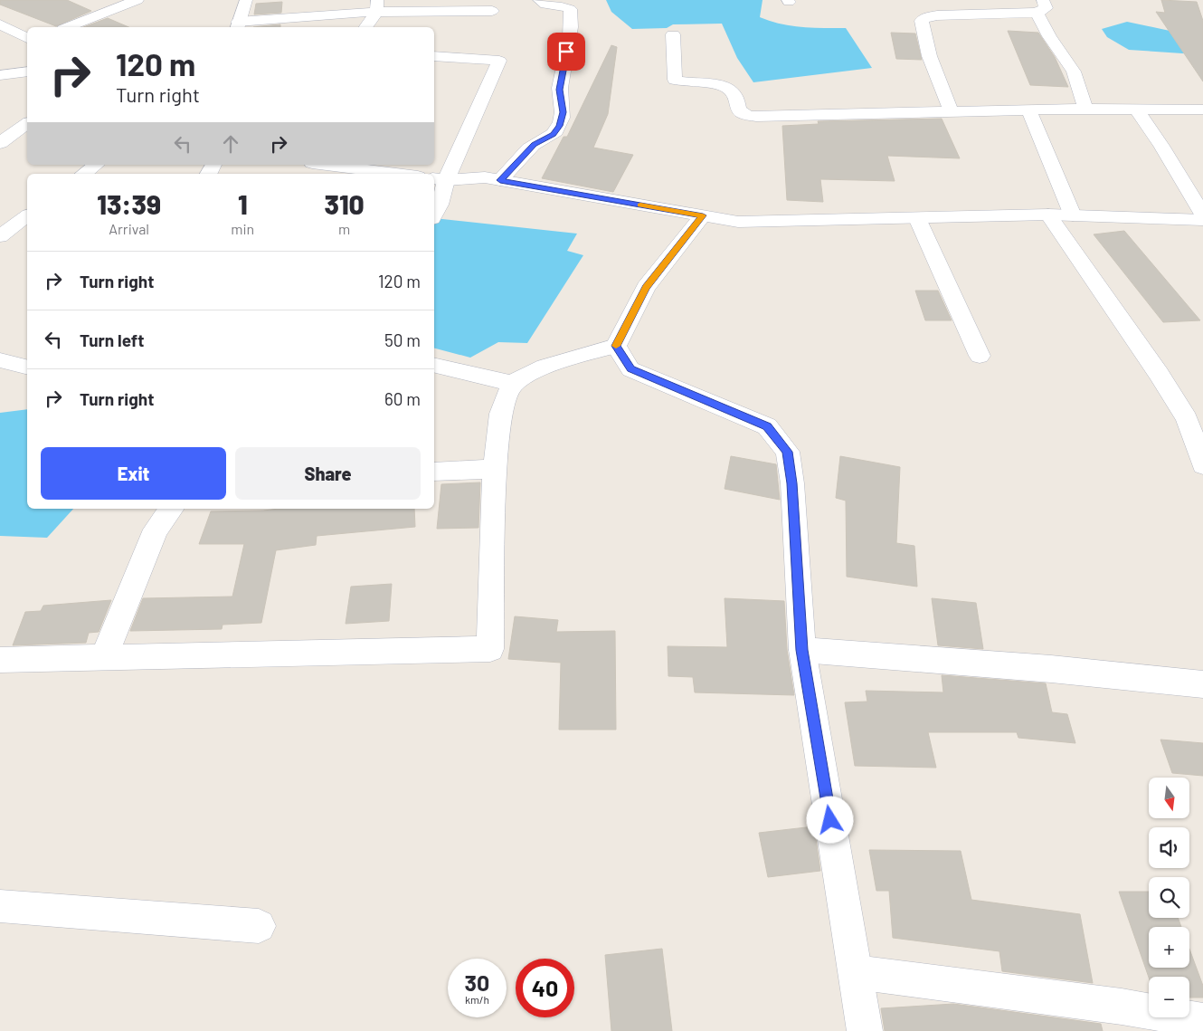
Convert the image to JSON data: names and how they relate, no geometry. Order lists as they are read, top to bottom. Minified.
{"north":"bottom","page":{"turn":["120 m","Turn right"],"eta":["13:39","Arrival","1","min","310","m"],"list":[{"name":"Turn right","value":"120 m"},{"name":"Turn left","value":"50 m"},{"name":"Turn right","value":"60 m"}],"buttons":["Exit","Share"],"map_buttons":["+","−"],"speed":"30 km/h","limit":"40"}}
